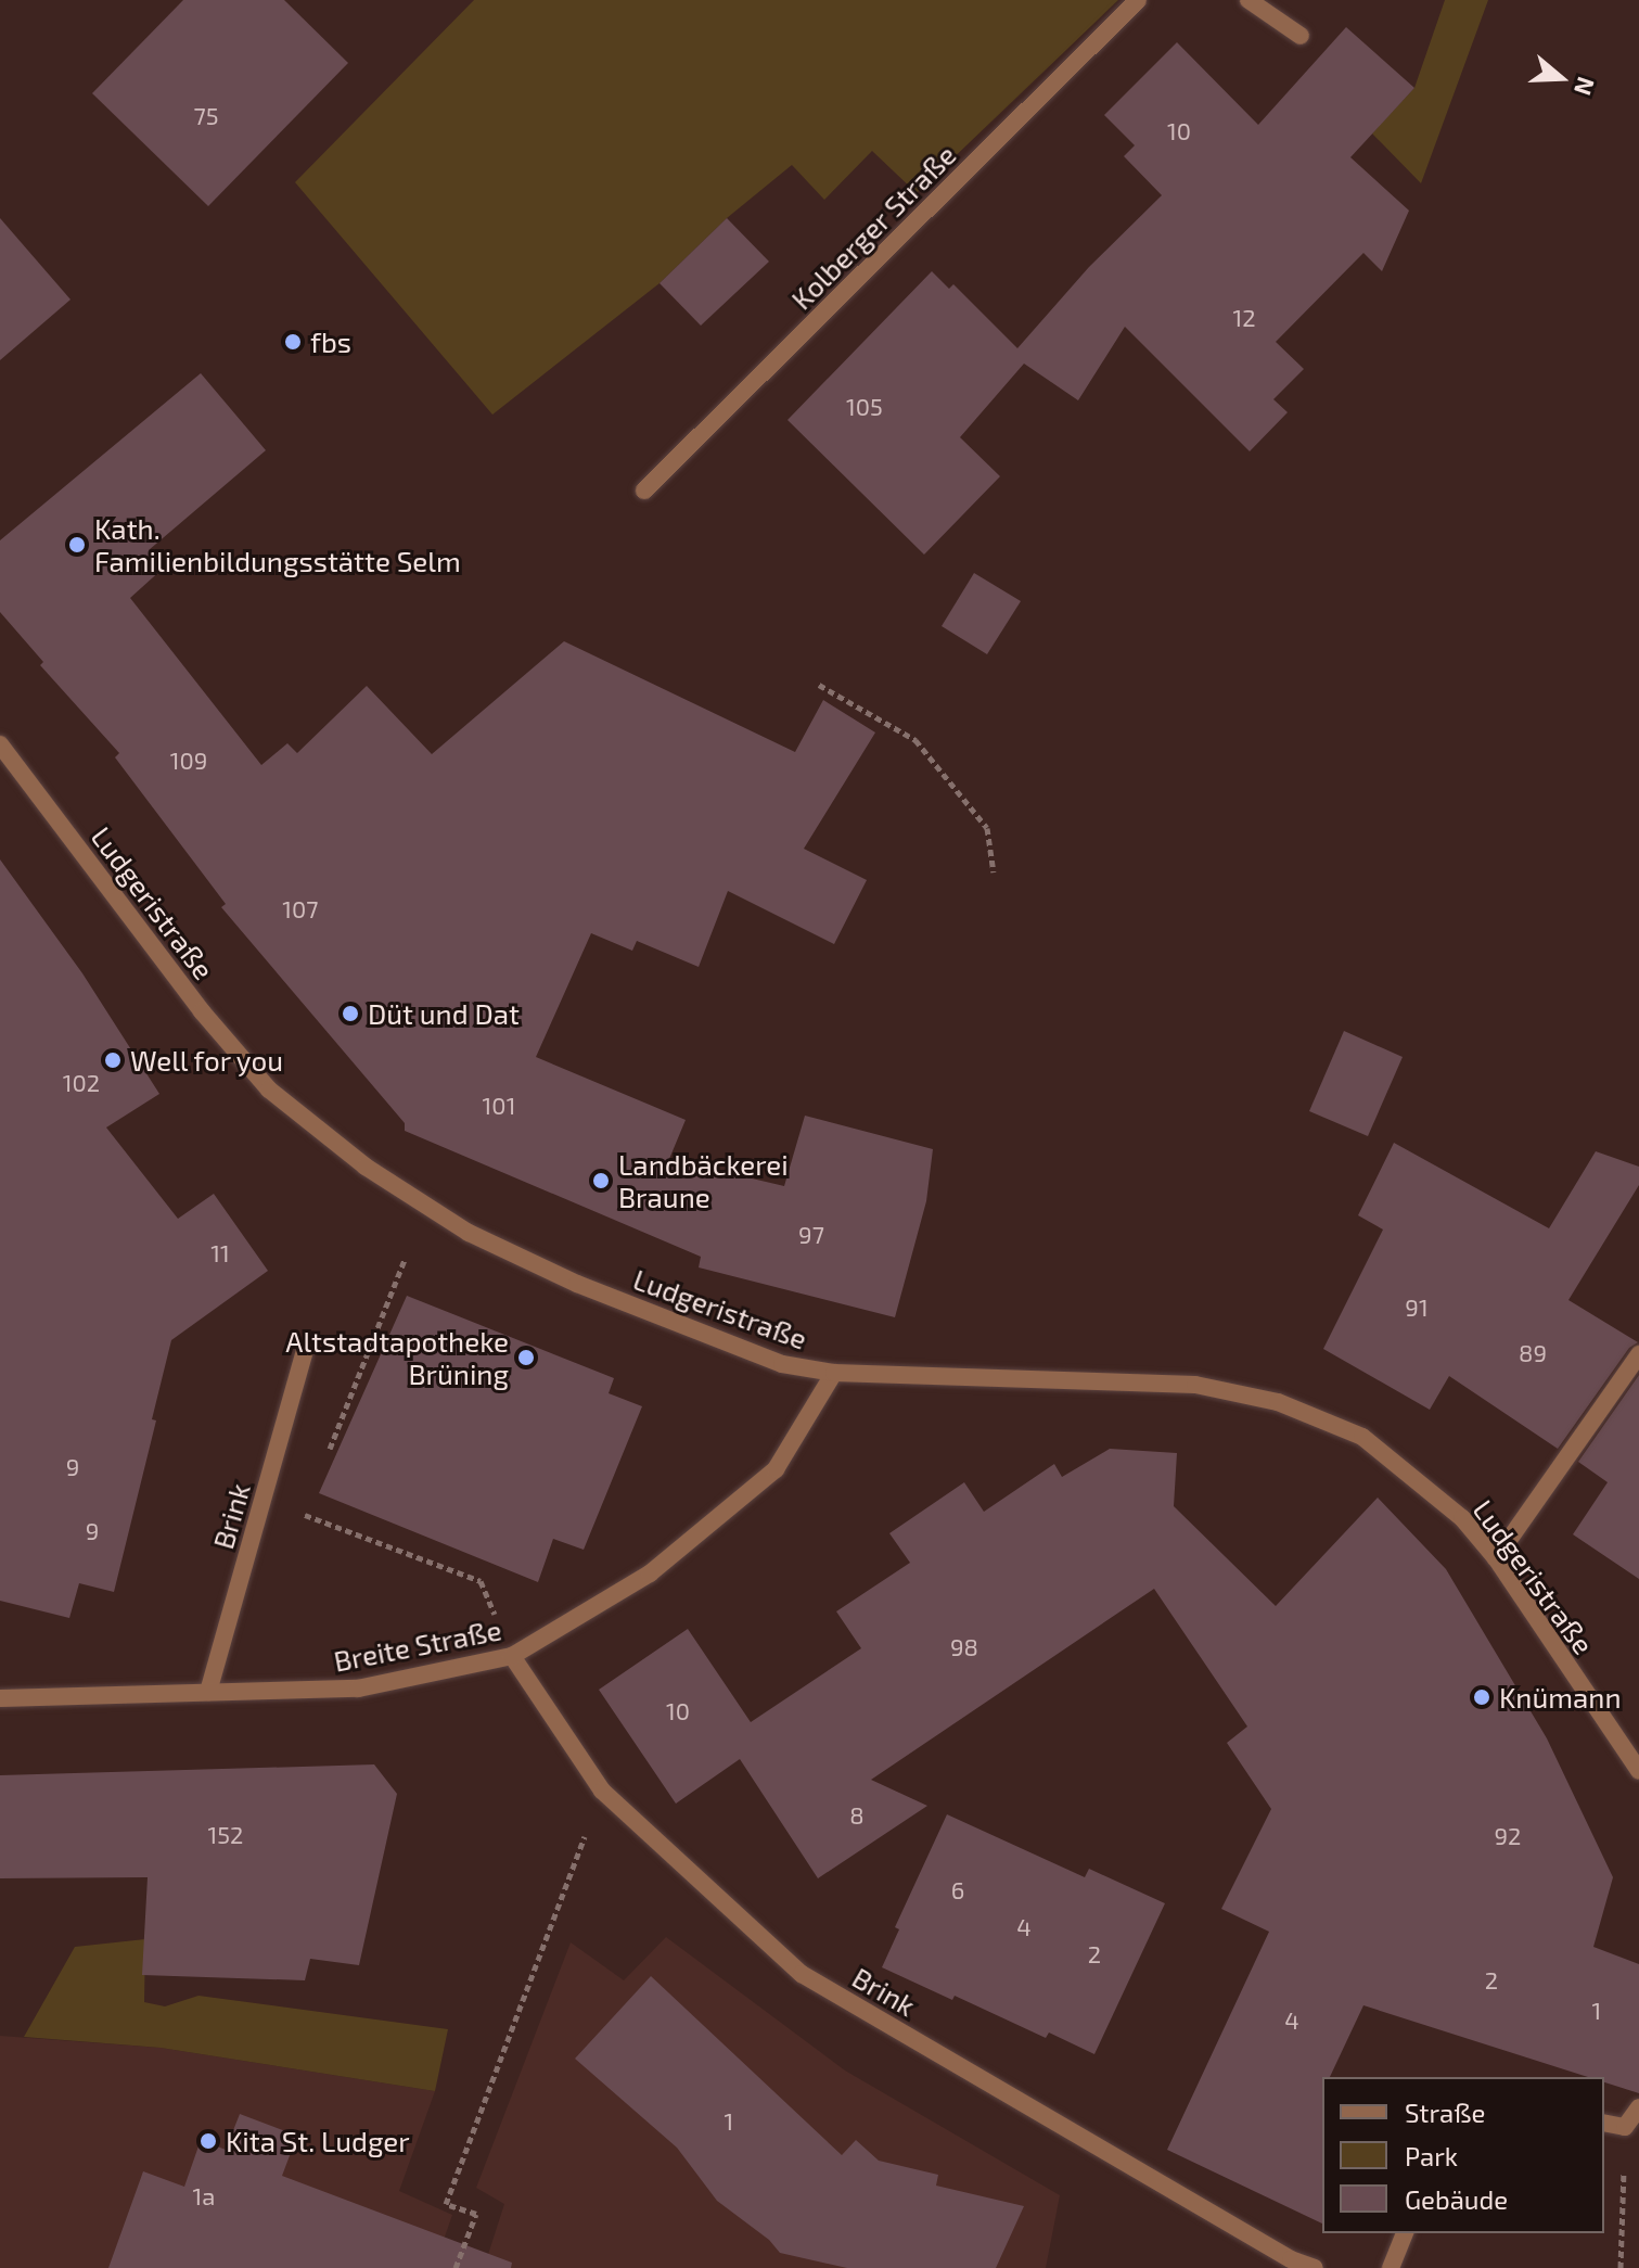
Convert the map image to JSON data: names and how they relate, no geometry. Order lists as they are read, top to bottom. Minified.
{"streets":{"street":["Kolberger Straße","Ludgeristraße","Brink","Breite Straße"]},"crossings":[["Ludgeristraße","Breite Straße"],["Brink","Breite Straße"]],"places":["fbs","Kath. Familienbildungsstätte Selm","Düt und Dat","Well for you","Landbäckerei Braune","Altstadtapotheke Brüning","Knümann","Kita St. Ludger"],"house_numbers":["75","10","12","105","109","107","102","101","97","11","91","89","9","9","98","10","8","152","92","6","4","2","2","1","4","1","1a"],"legend":["Straße","Park","Gebäude"],"north":"right"}
